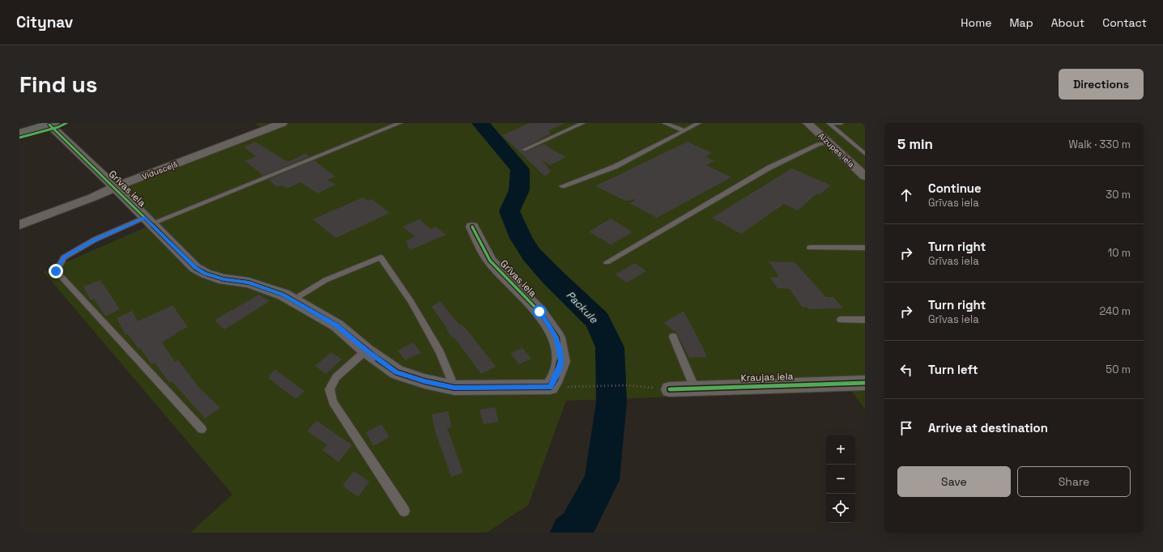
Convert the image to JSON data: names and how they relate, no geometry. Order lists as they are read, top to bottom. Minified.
{"streets":{"street":["Aizupes iela","Vidusceļš","Grīvas iela","Kraujas iela"]},"crossings":[["Vidusceļš","Grīvas iela"]],"water":["Packule"],"page":{"header":"Citynav","nav":["Home","Map","About","Contact"],"buttons":["Directions",["Save","Share"]],"title":"Find us","heading":["5 min","Walk · 330 m"],"list":[["Continue","Grīvas iela","30 m"],["Turn right","Grīvas iela","10 m"],["Turn right","Grīvas iela","240 m"],["Turn left","50 m"],"Arrive at destination"],"map_buttons":["+","−"]}}
